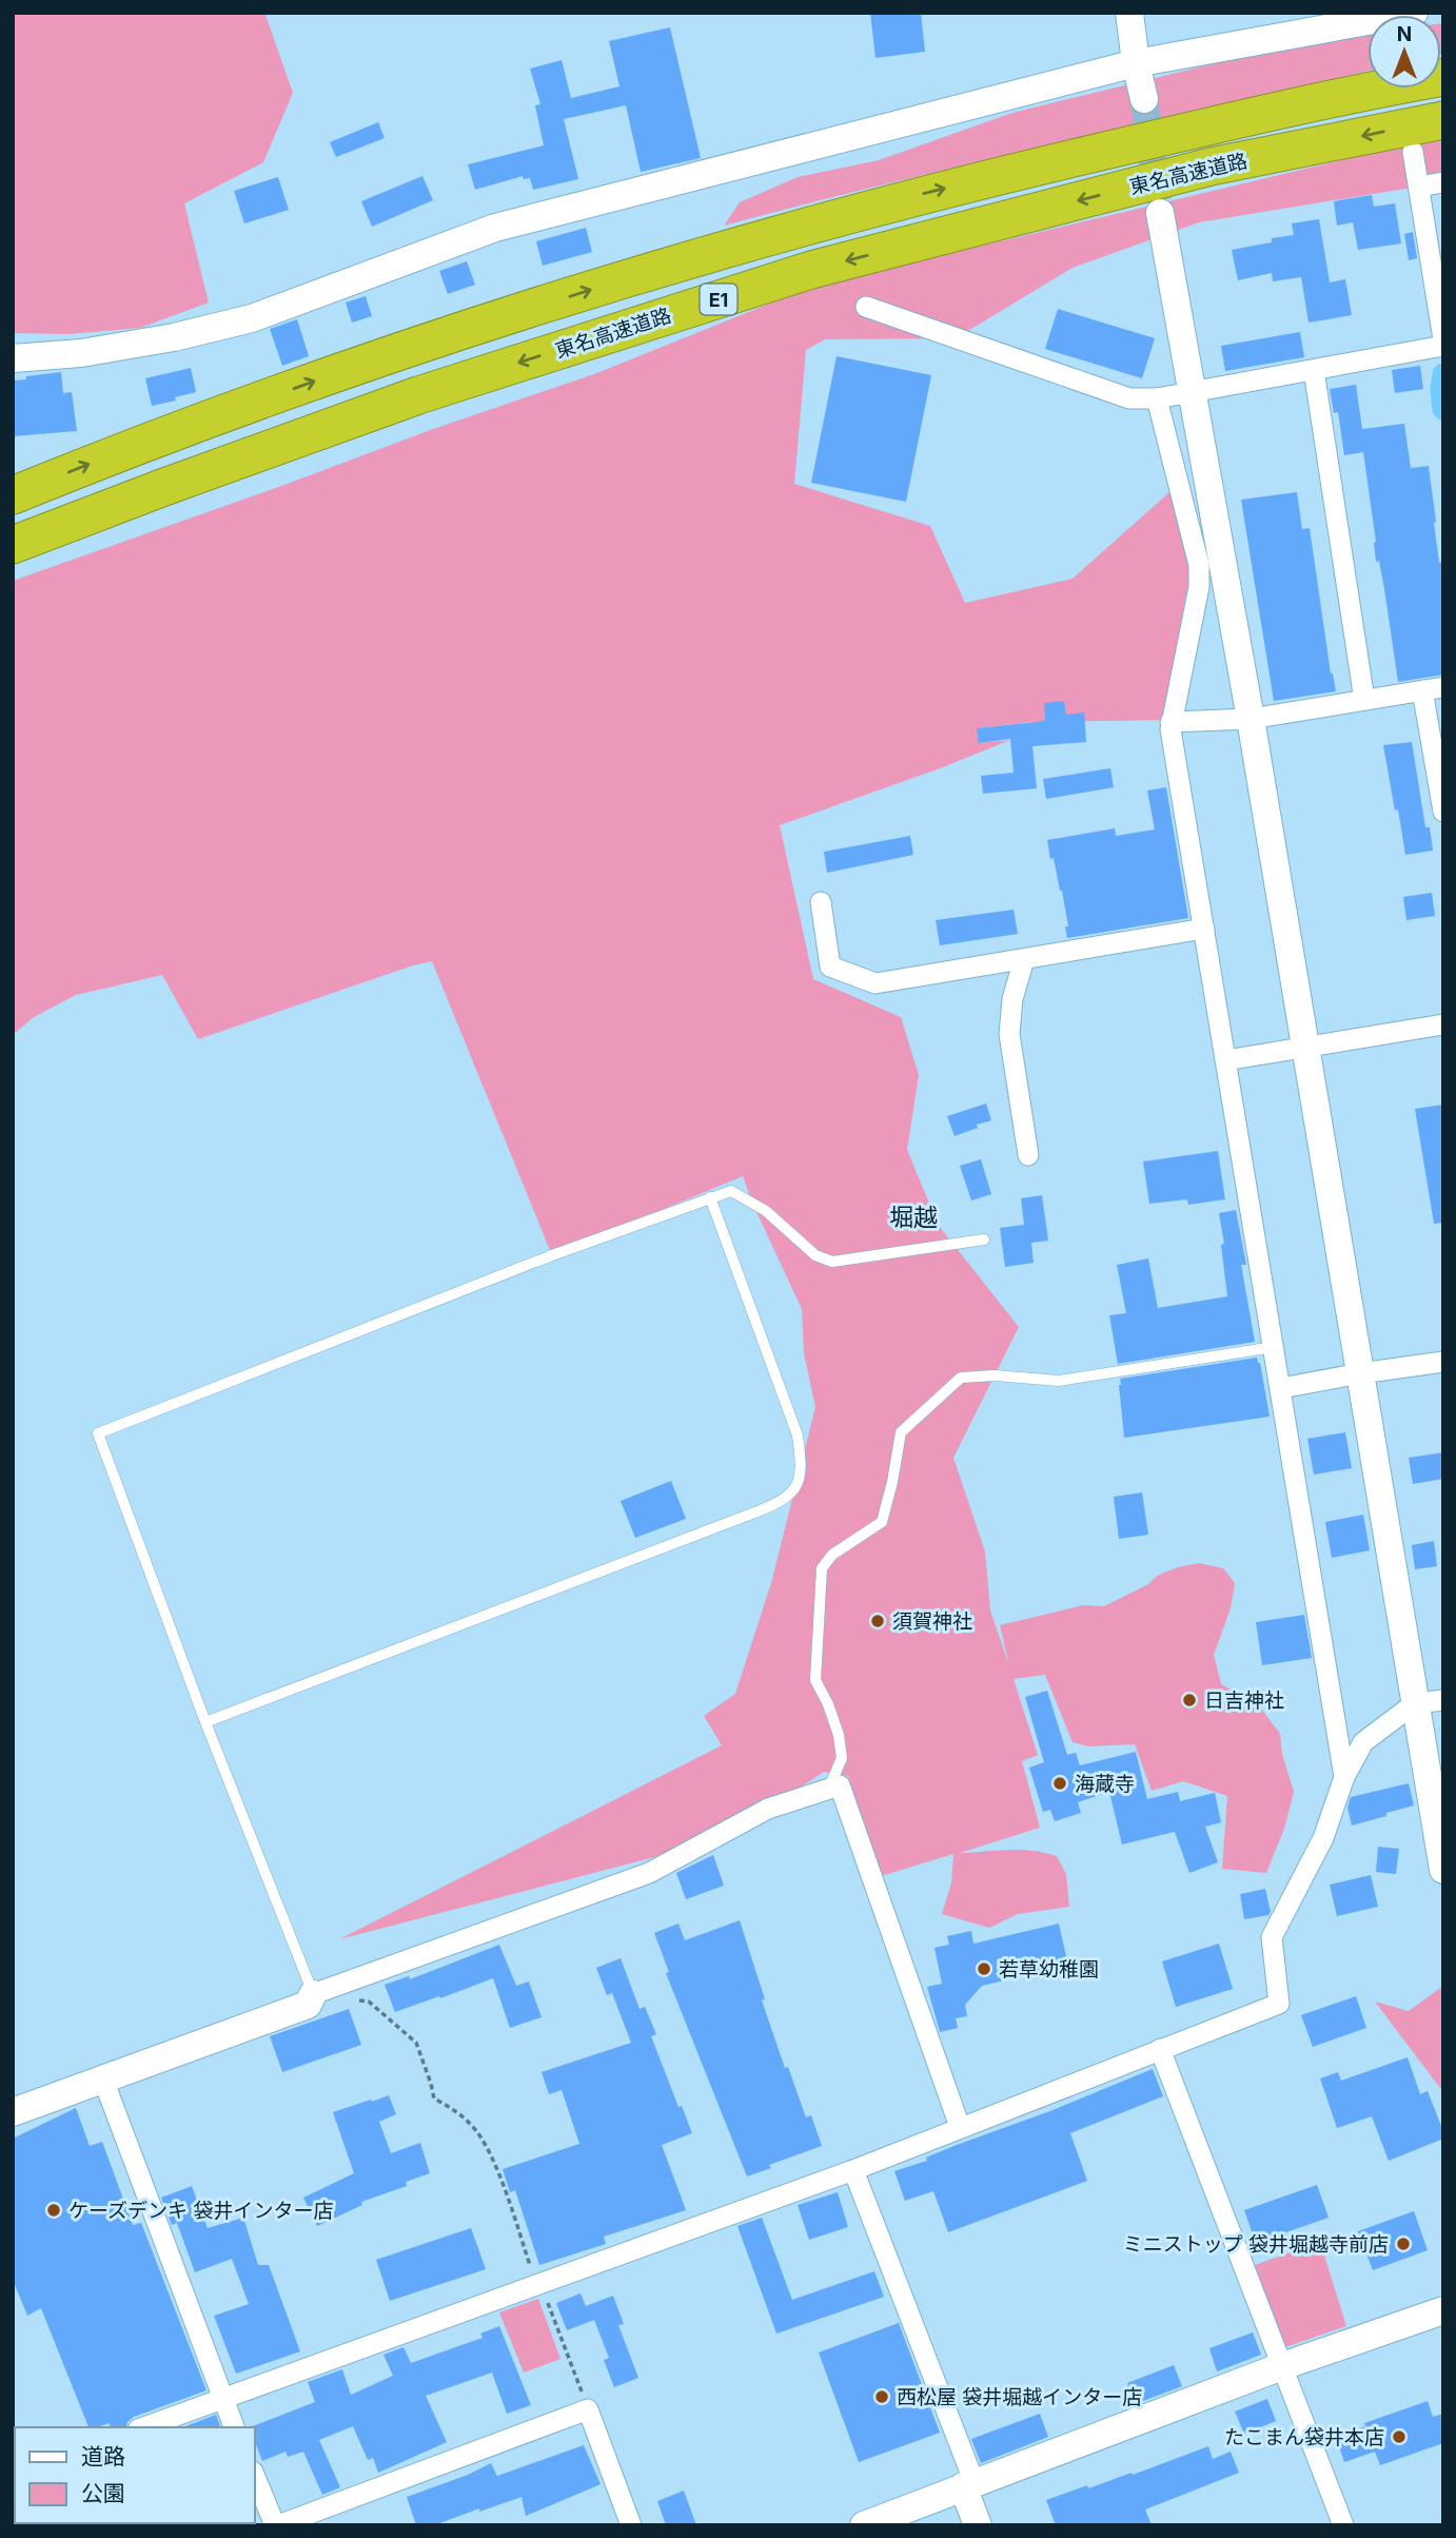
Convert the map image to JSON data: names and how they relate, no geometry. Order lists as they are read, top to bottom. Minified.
{"streets":{"highway":["東名高速道路","E1"]},"districts":["堀越"],"places":["須賀神社","日吉神社","海蔵寺","若草幼稚園","ケーズデンキ 袋井インター店","ミニストップ 袋井堀越寺前店","西松屋 袋井堀越インター店","たこまん袋井本店"],"legend":["道路","公園"],"north":"top"}
